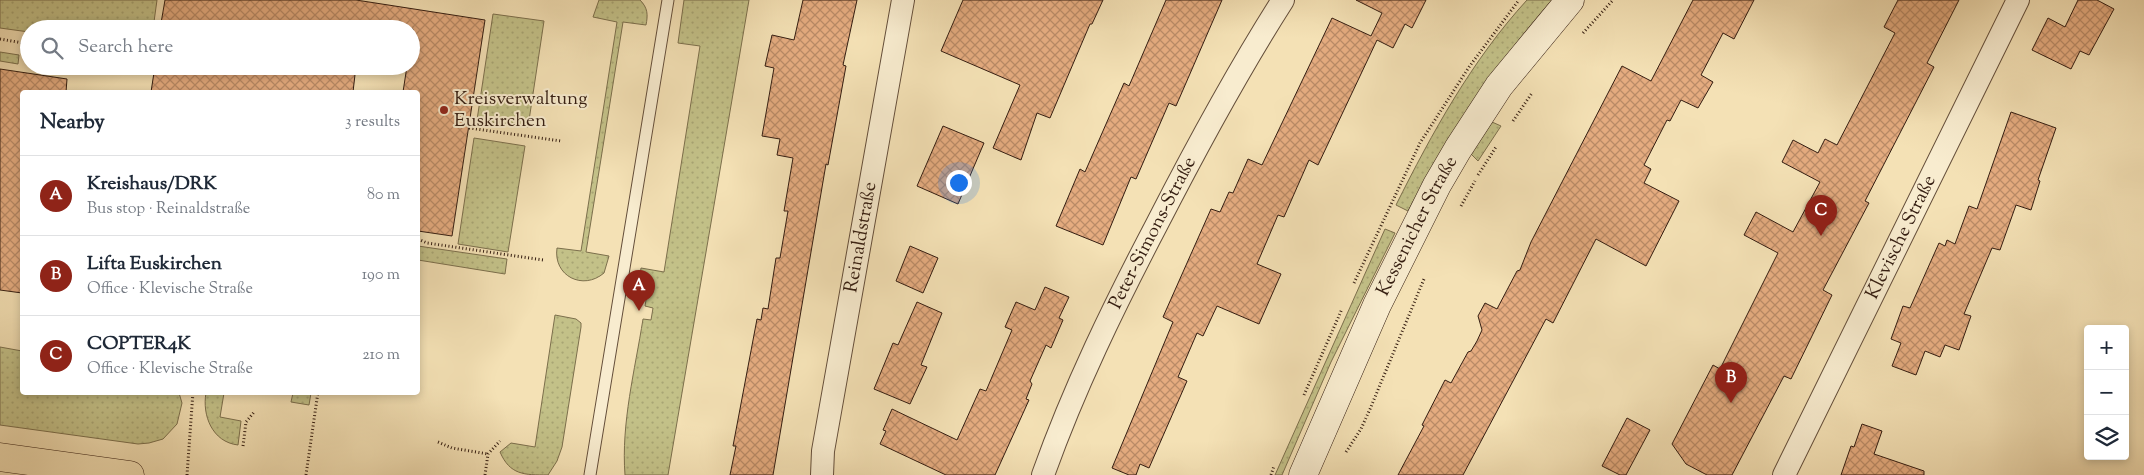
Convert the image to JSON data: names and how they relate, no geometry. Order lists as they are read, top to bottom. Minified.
{"streets":{"main road":["Kessenicher Straße"],"street":["Peter-Simons-Straße","Reinaldstraße","Klevische Straße"]},"places":["Kreisverwaltung Euskirchen"],"page":{"search":"Search here","heading":["Nearby","3 results"],"list":[{"mark":"A","name":"Kreishaus/DRK","note":"Bus stop · Reinaldstraße","value":"80 m"},{"mark":"B","name":"Lifta Euskirchen","note":"Office · Klevische Straße","value":"190 m"},{"mark":"C","name":"COPTER4K","note":"Office · Klevische Straße","value":"210 m"}],"pins":["C","A","B"],"map_buttons":["+","−"]}}
